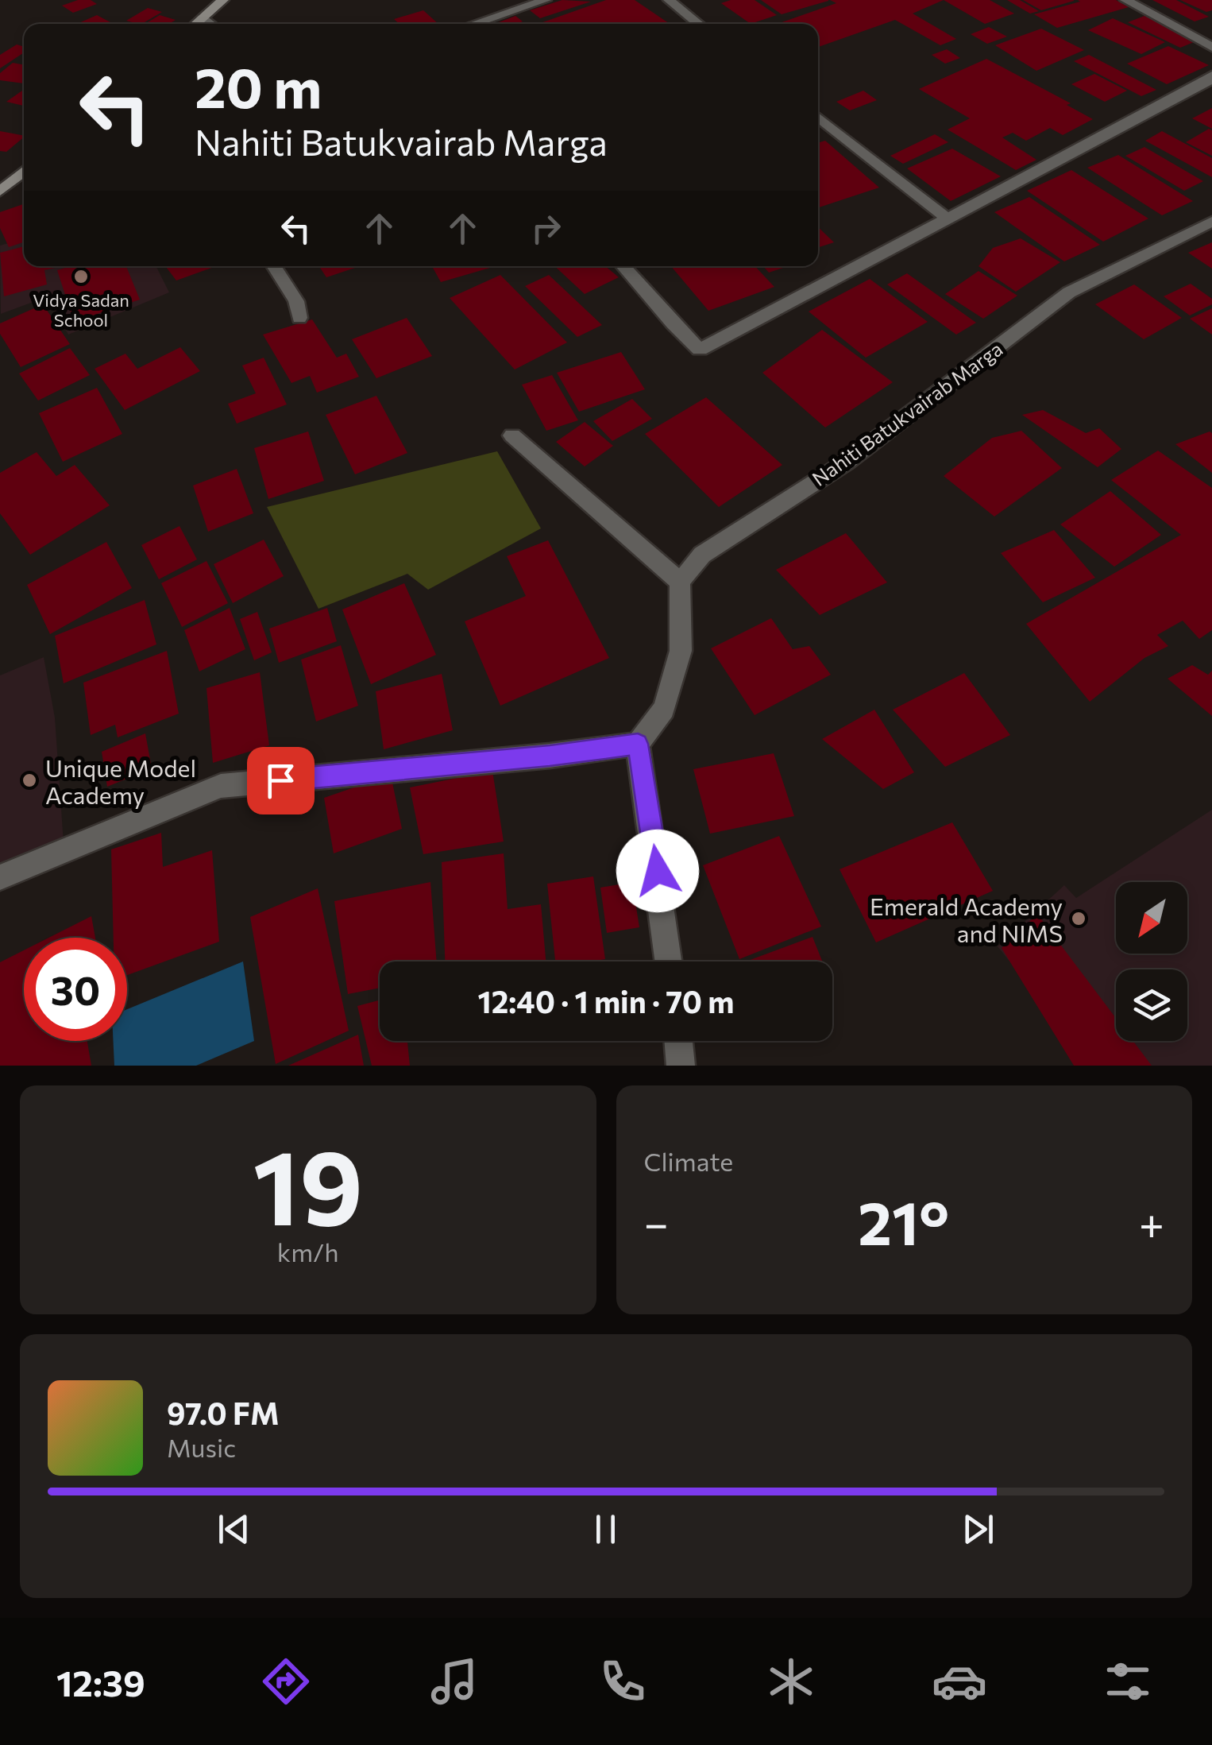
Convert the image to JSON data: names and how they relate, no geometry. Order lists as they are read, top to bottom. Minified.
{"streets":{"street":["Nahiti Batukvairab Marga"]},"places":["Vidya Sadan School","Unique Model Academy","Emerald Academy and NIMS"],"north":"bottom left","page":{"turn":["20 m","Nahiti Batukvairab Marga"],"limit":"30","trip":"12:40 · 1 min · 70 m","tile":[["19","km/h"],"Climate"],"heat":["−","21°","+"],"song":["97.0 FM","Music"],"tabs":"12:39"}}
